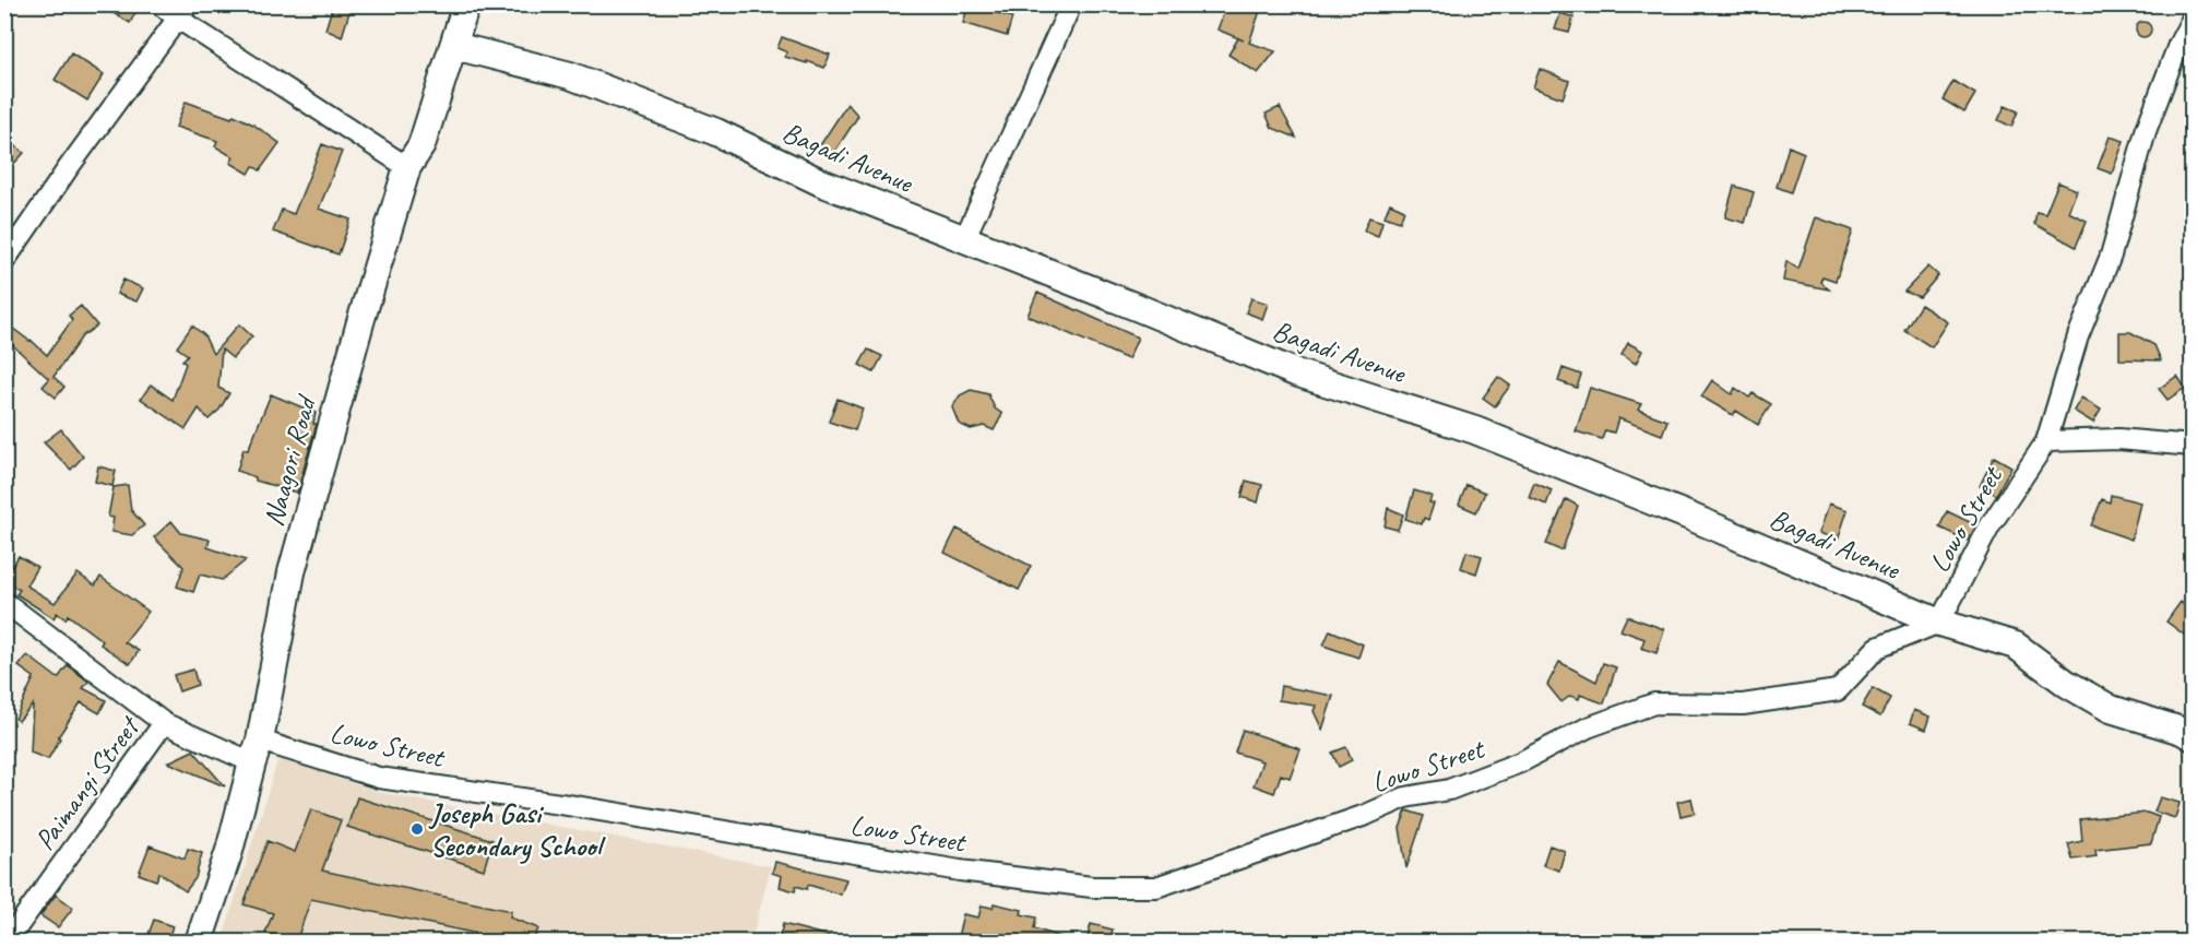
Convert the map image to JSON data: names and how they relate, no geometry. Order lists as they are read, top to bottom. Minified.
{"streets":{"street":["Bagadi Avenue","Naagori Road","Lowo Street","Paimangi Street"]},"crossings":[["Bagadi Avenue","Naagori Road"],["Bagadi Avenue","Lowo Street"],["Naagori Road","Lowo Street"],["Lowo Street","Paimangi Street"]],"places":["Joseph Gasi Secondary School"]}
